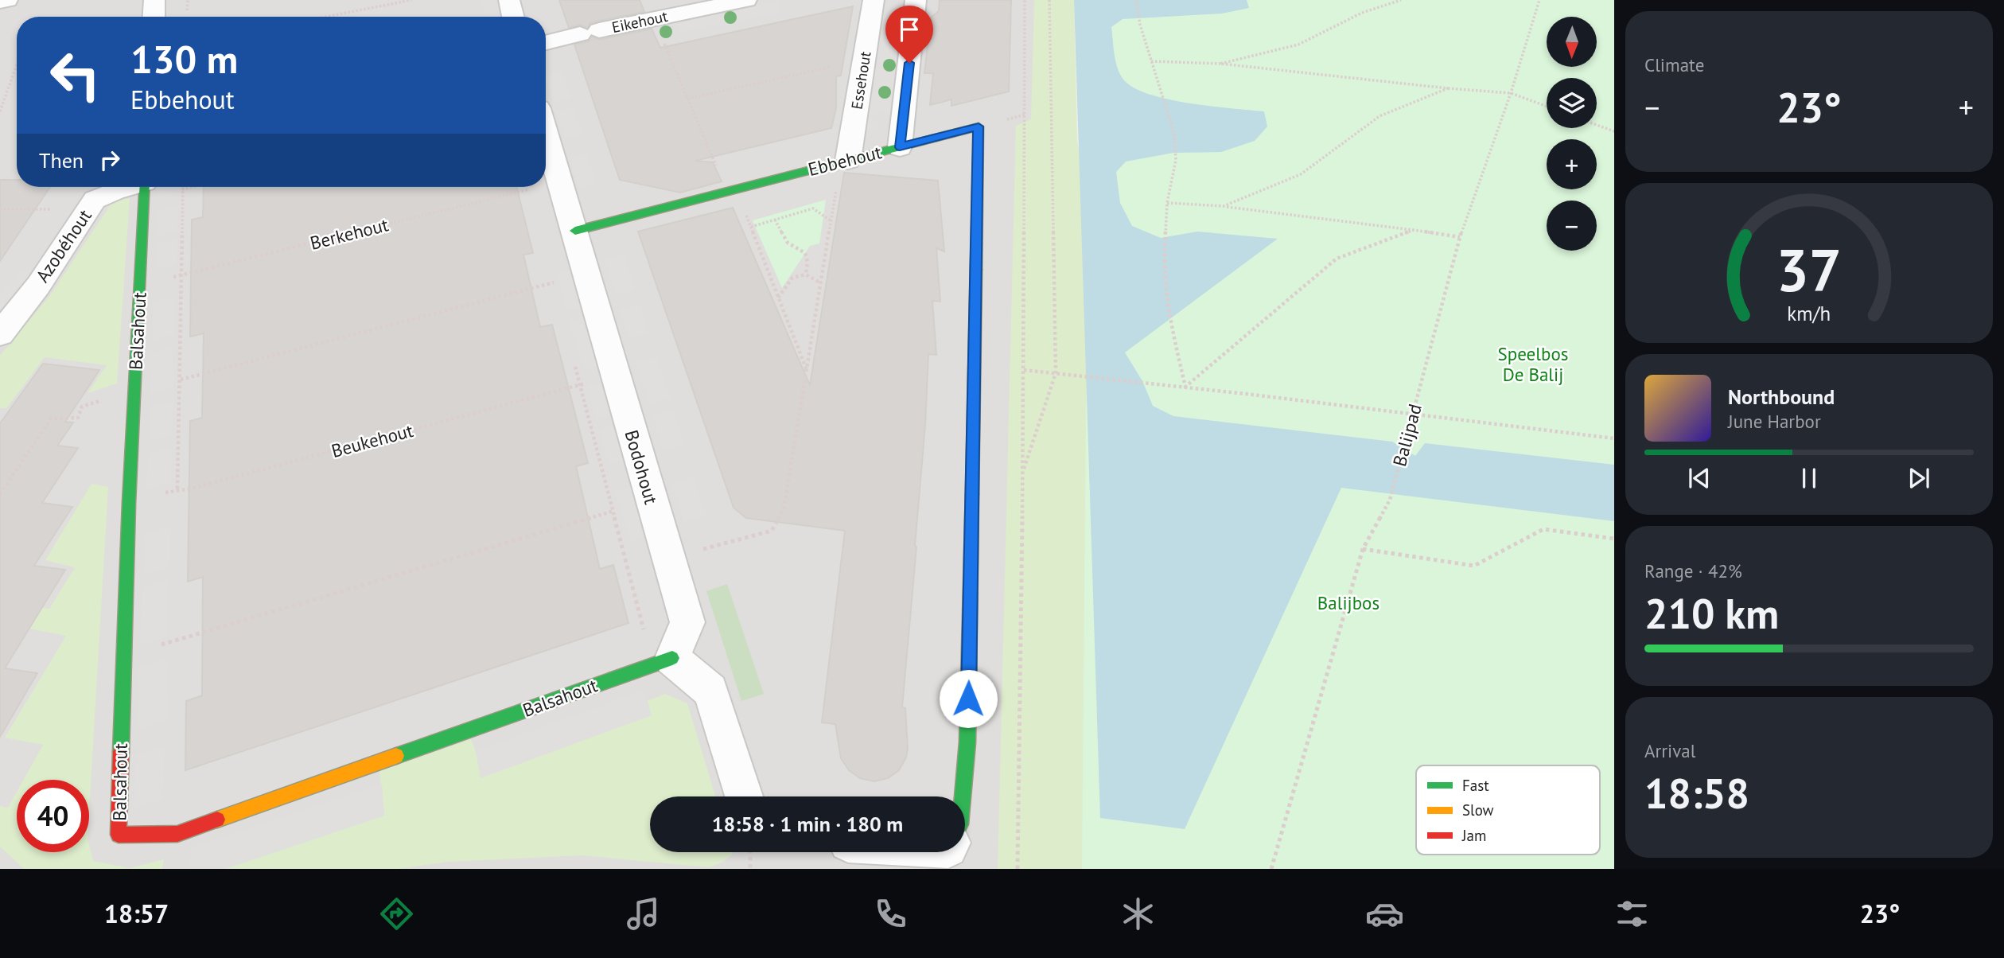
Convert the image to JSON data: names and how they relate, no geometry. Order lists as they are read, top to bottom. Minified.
{"streets":{"street":["Eikehout","Essehout","Ebbehout","Azobéhout","Balsahout","Bodohout"],"path":["Berkehout","Balijpad","Beukehout"]},"crossings":[["Essehout","Ebbehout"],["Ebbehout","Bodohout"],["Berkehout","Balsahout"],["Berkehout","Bodohout"],["Balsahout","Beukehout"],["Balsahout","Bodohout"],["Beukehout","Bodohout"]],"parks":["Speelbos De Balij","Balijbos"],"legend":["Fast","Slow","Jam"],"north":"bottom","page":{"tile":["Climate",["Range · 42%","210 km"],["Arrival","18:58"]],"map_buttons":["+","−"],"turn":["130 m","Ebbehout"],"heat":["−","23°","+"],"then":"Then","song":["Northbound","June Harbor"],"limit":"40","trip":"18:58 · 1 min · 180 m","tabs":["18:57","23°"],"gauge":["37","km/h"]}}
